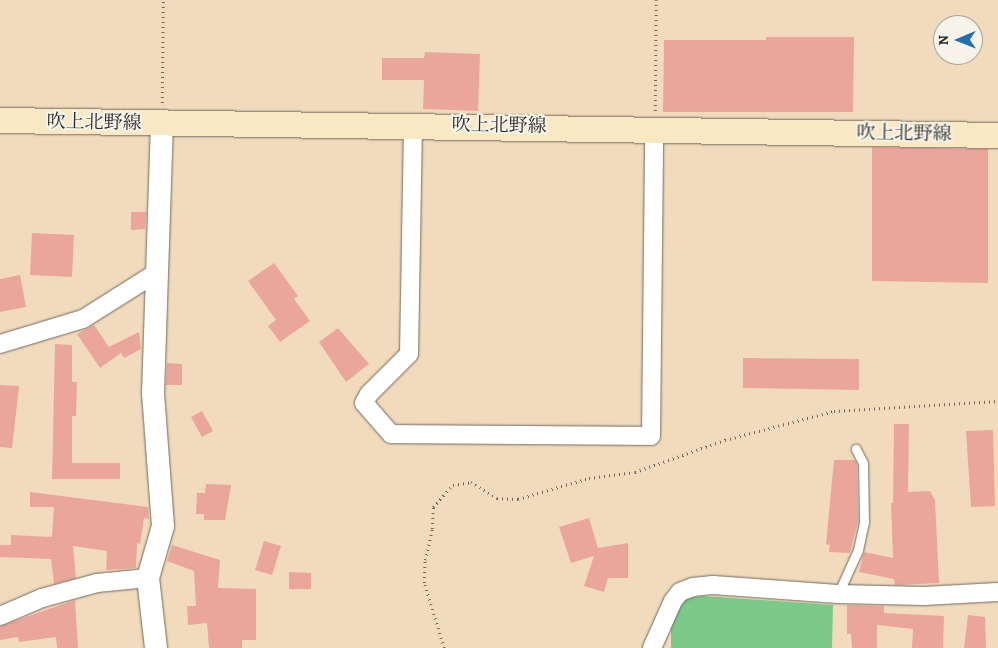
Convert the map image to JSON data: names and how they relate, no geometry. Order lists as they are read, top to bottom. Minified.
{"streets":{"main road":["吹上北野線"]},"north":"left"}
